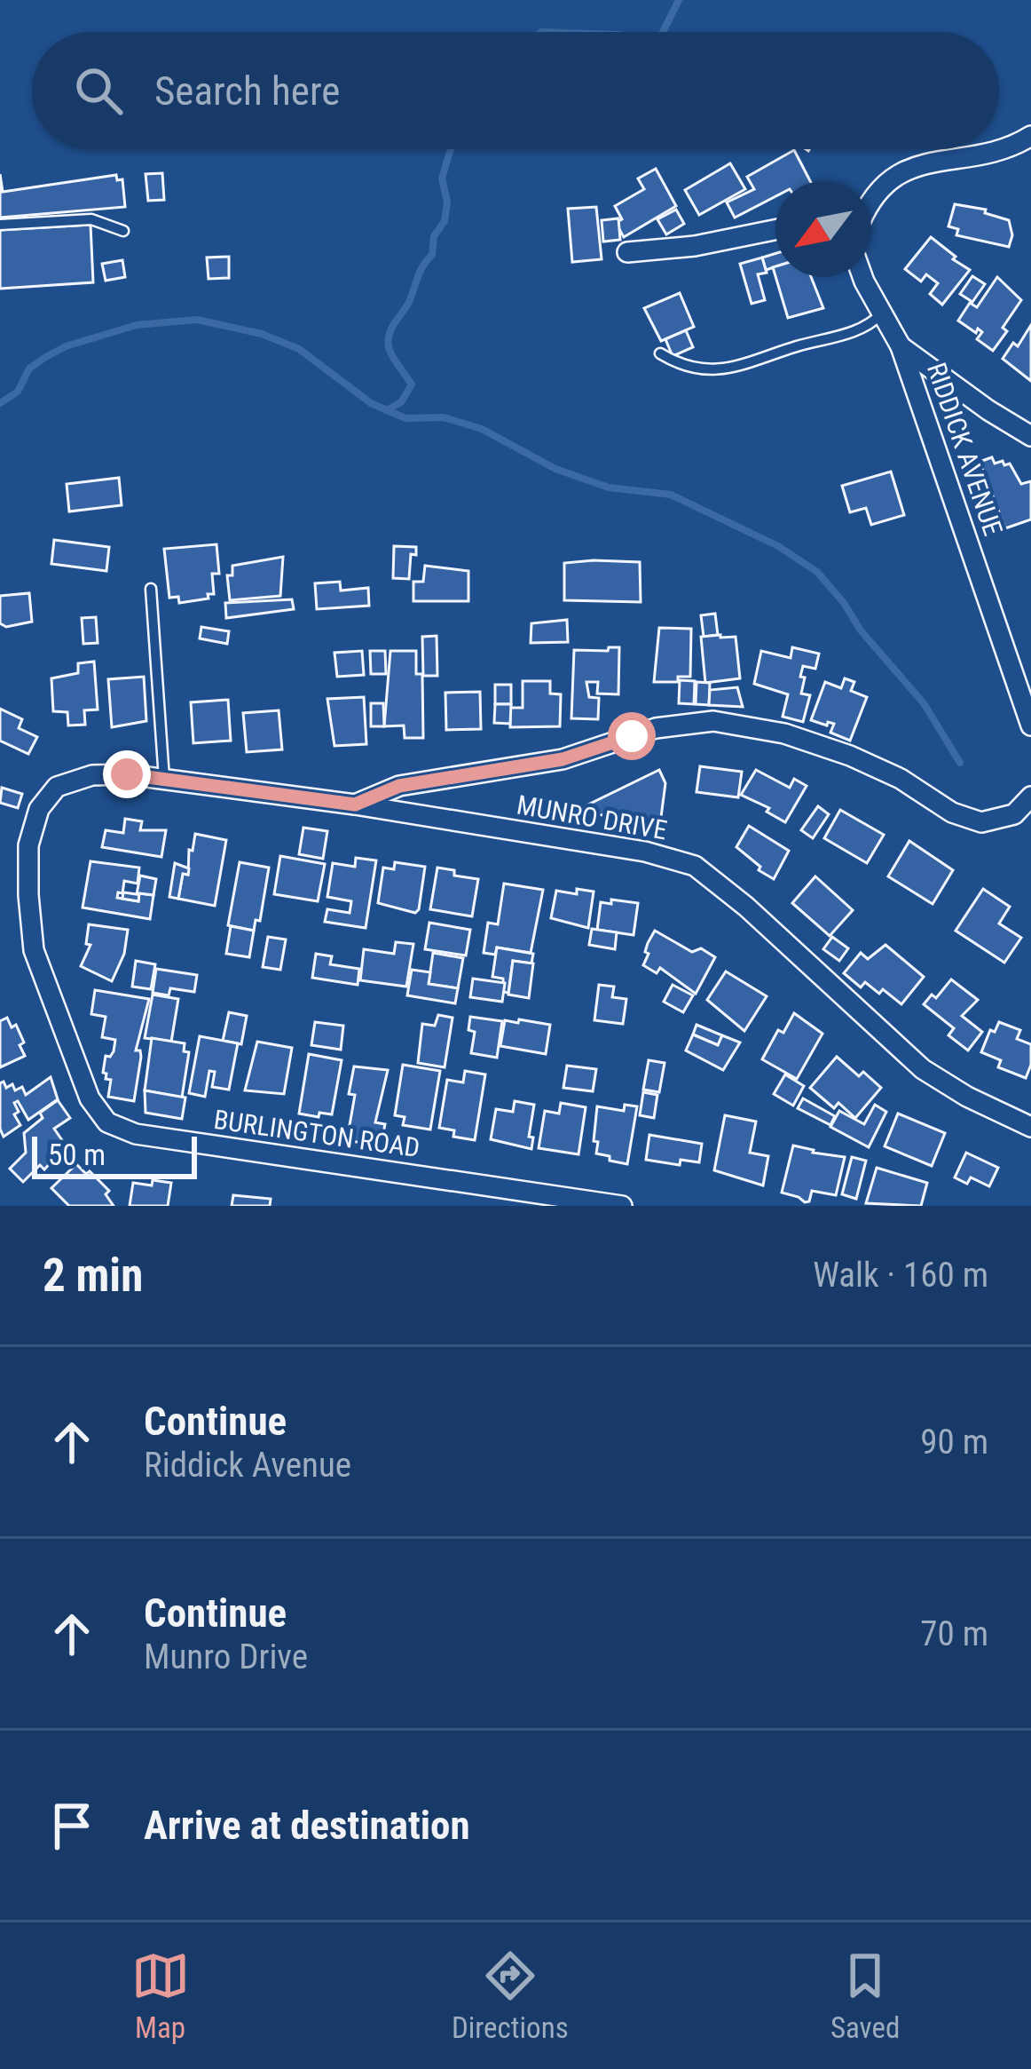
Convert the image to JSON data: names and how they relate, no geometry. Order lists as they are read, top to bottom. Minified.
{"streets":{"street":["RIDDICK AVENUE","MUNRO DRIVE","BURLINGTON ROAD"]},"crossings":[["MUNRO DRIVE","BURLINGTON ROAD"]],"scale_bar":"50 m","north":"bottom left","page":{"search":"Search here","scale":"50 m","heading":["2 min","Walk · 160 m"],"list":[["Continue","Riddick Avenue","90 m"],["Continue","Munro Drive","70 m"],"Arrive at destination"],"nav":["Map","Directions","Saved"]}}
